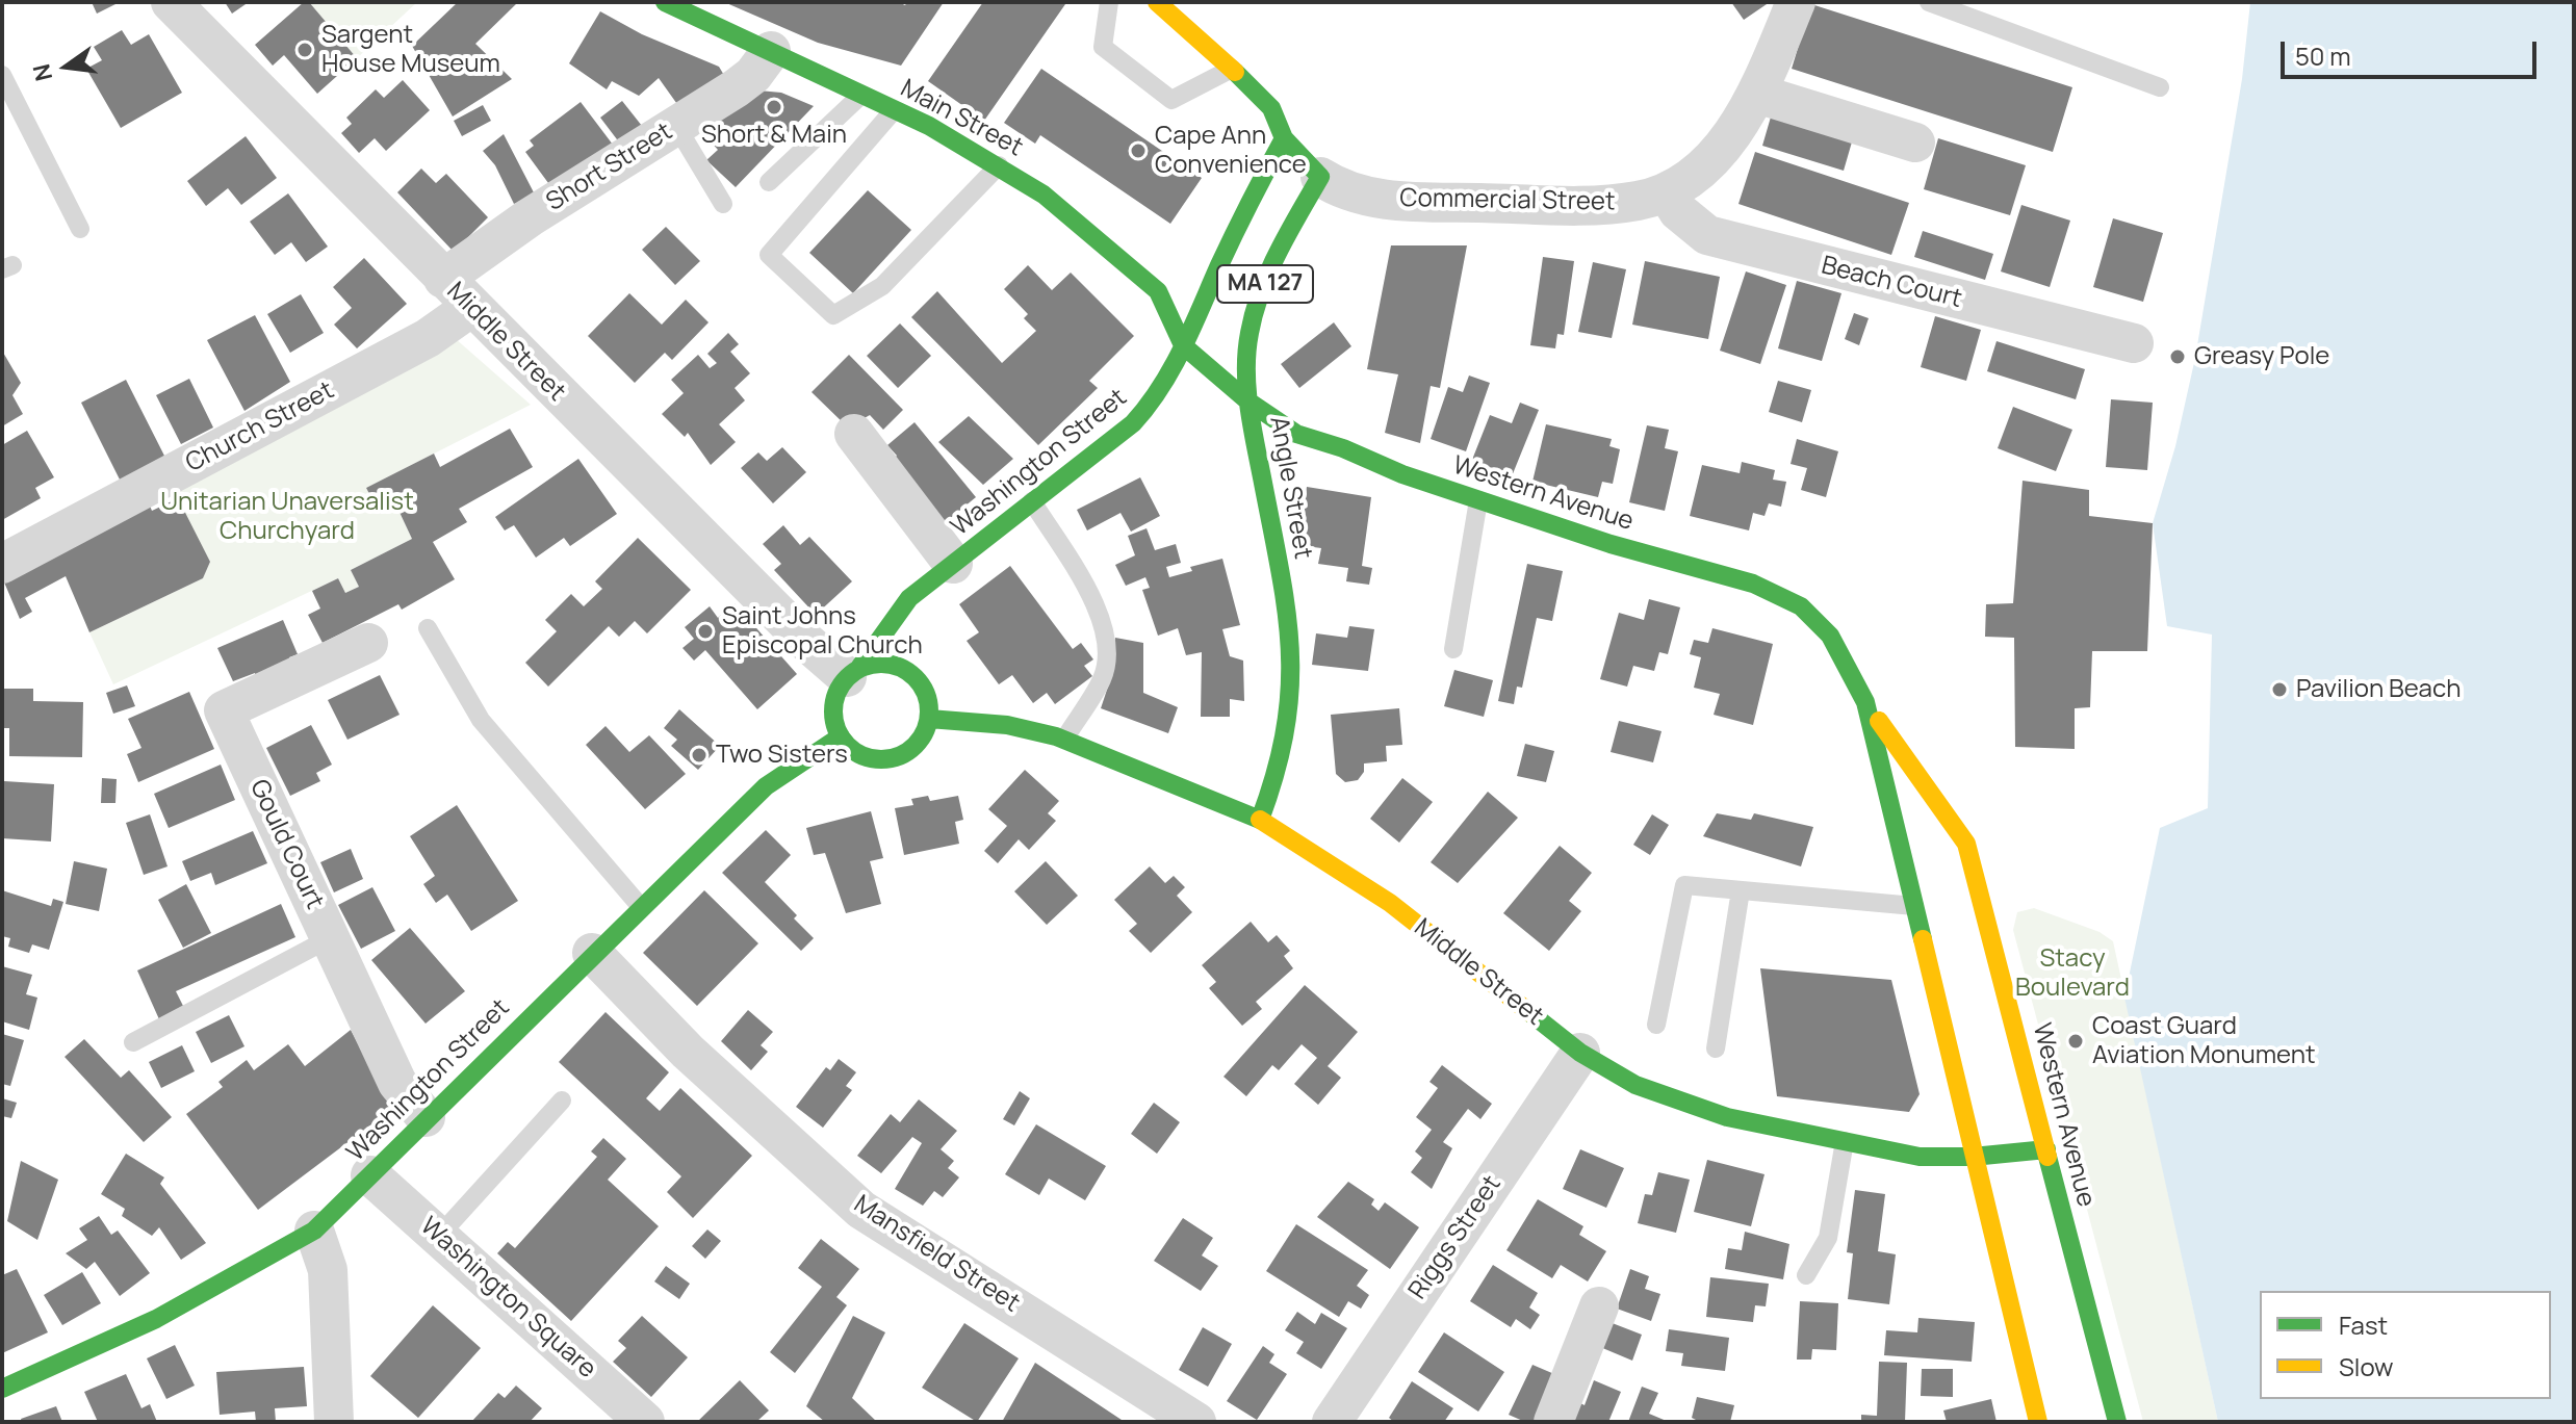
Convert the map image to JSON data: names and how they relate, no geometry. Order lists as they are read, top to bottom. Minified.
{"streets":{"main road":["Main Street","Commercial Street","MA 127","Middle Street","Washington Street","Angle Street","Western Avenue"],"street":["Short Street","Beach Court","Church Street","Gould Court","Riggs Street","Mansfield Street","Washington Square"]},"crossings":[["Main Street","Short Street"],["Main Street","Washington Street"],["Main Street","Western Avenue"],["Short Street","Middle Street"],["Commercial Street","Beach Court"],["Commercial Street","Washington Street"],["Commercial Street","Angle Street"],["Middle Street","Church Street"],["Middle Street","Washington Street"],["Middle Street","Angle Street"],["Middle Street","Western Avenue"],["Middle Street","Riggs Street"],["Washington Street","Western Avenue"],["Washington Street","Gould Court"],["Washington Street","Mansfield Street"],["Washington Street","Washington Square"],["Angle Street","Western Avenue"]],"parks":["Unitarian Unaversalist Churchyard","Stacy Boulevard"],"places":["Sargent House Museum","Short & Main","Cape Ann Convenience","Greasy Pole","Saint Johns Episcopal Church","Pavilion Beach","Two Sisters","Coast Guard Aviation Monument"],"legend":["Fast","Slow"],"scale_bar":"50 m","north":"left"}
